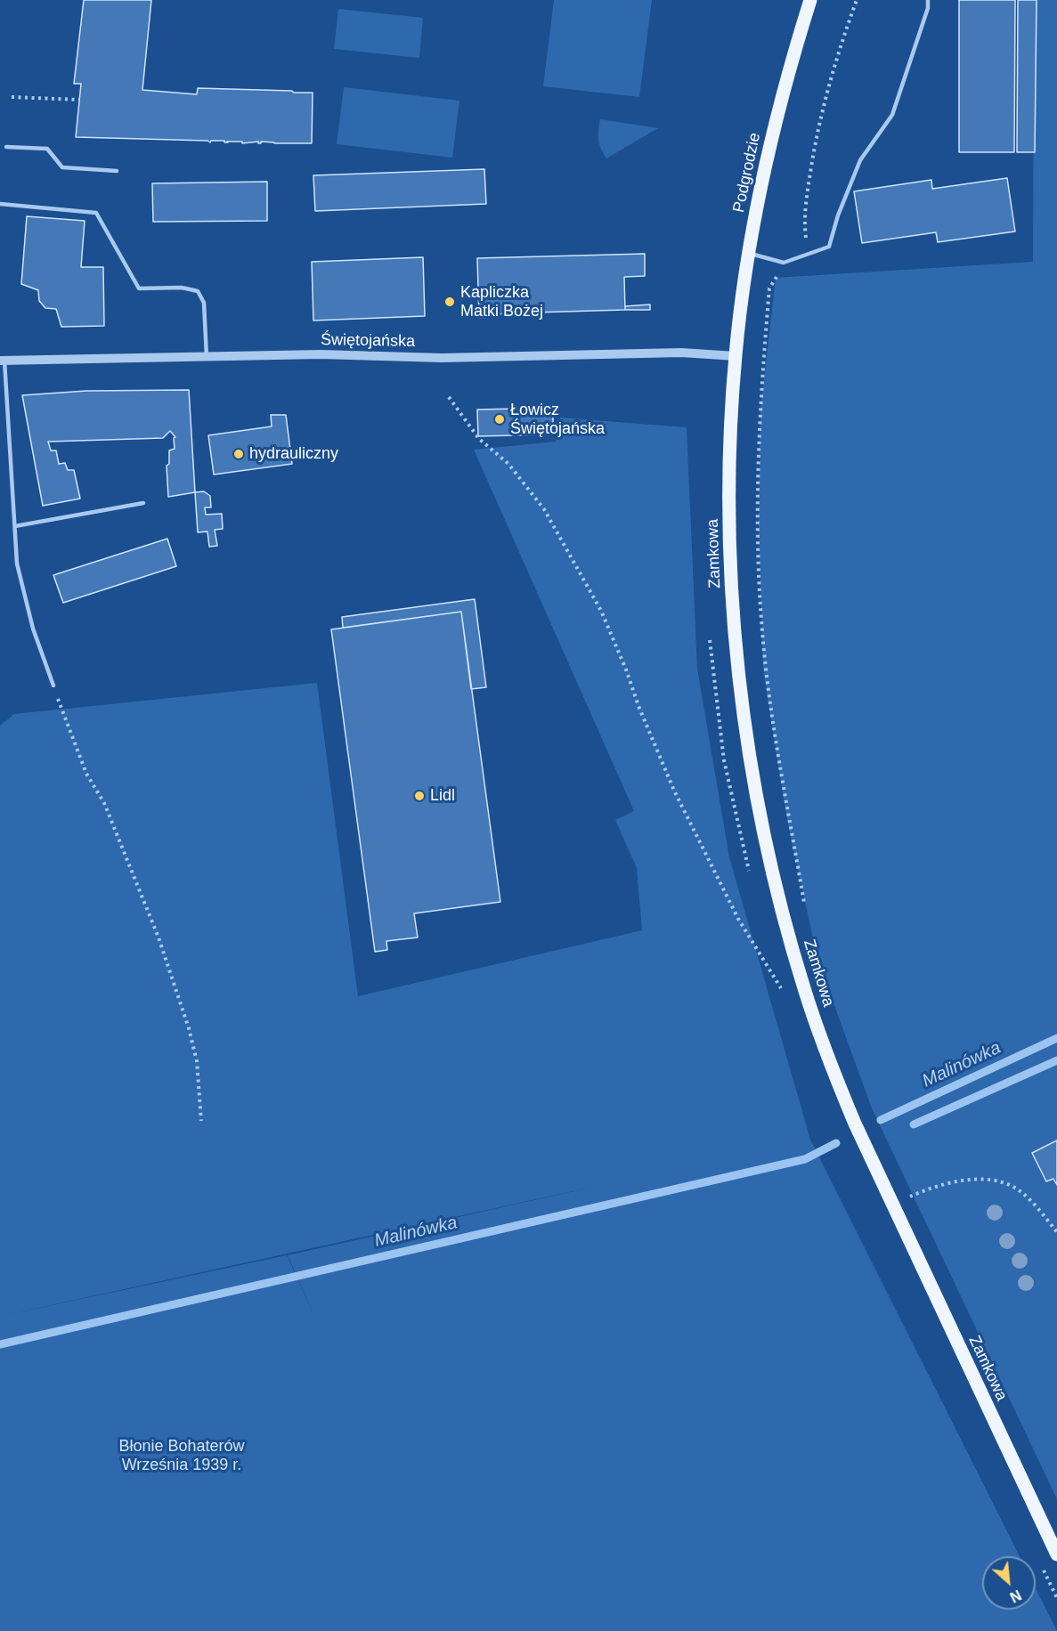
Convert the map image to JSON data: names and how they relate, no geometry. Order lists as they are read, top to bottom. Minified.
{"streets":{"main road":["Podgrodzie","Zamkowa"],"street":["Świętojańska"]},"crossings":[["Podgrodzie","Świętojańska"],["Podgrodzie","Zamkowa"],["Świętojańska","Zamkowa"]],"water":["Malinówka"],"parks":["Błonie Bohaterów Września 1939 r."],"places":["Kapliczka Matki Bożej","Łowicz Świętojańska","hydrauliczny","Lidl"],"north":"bottom right"}
